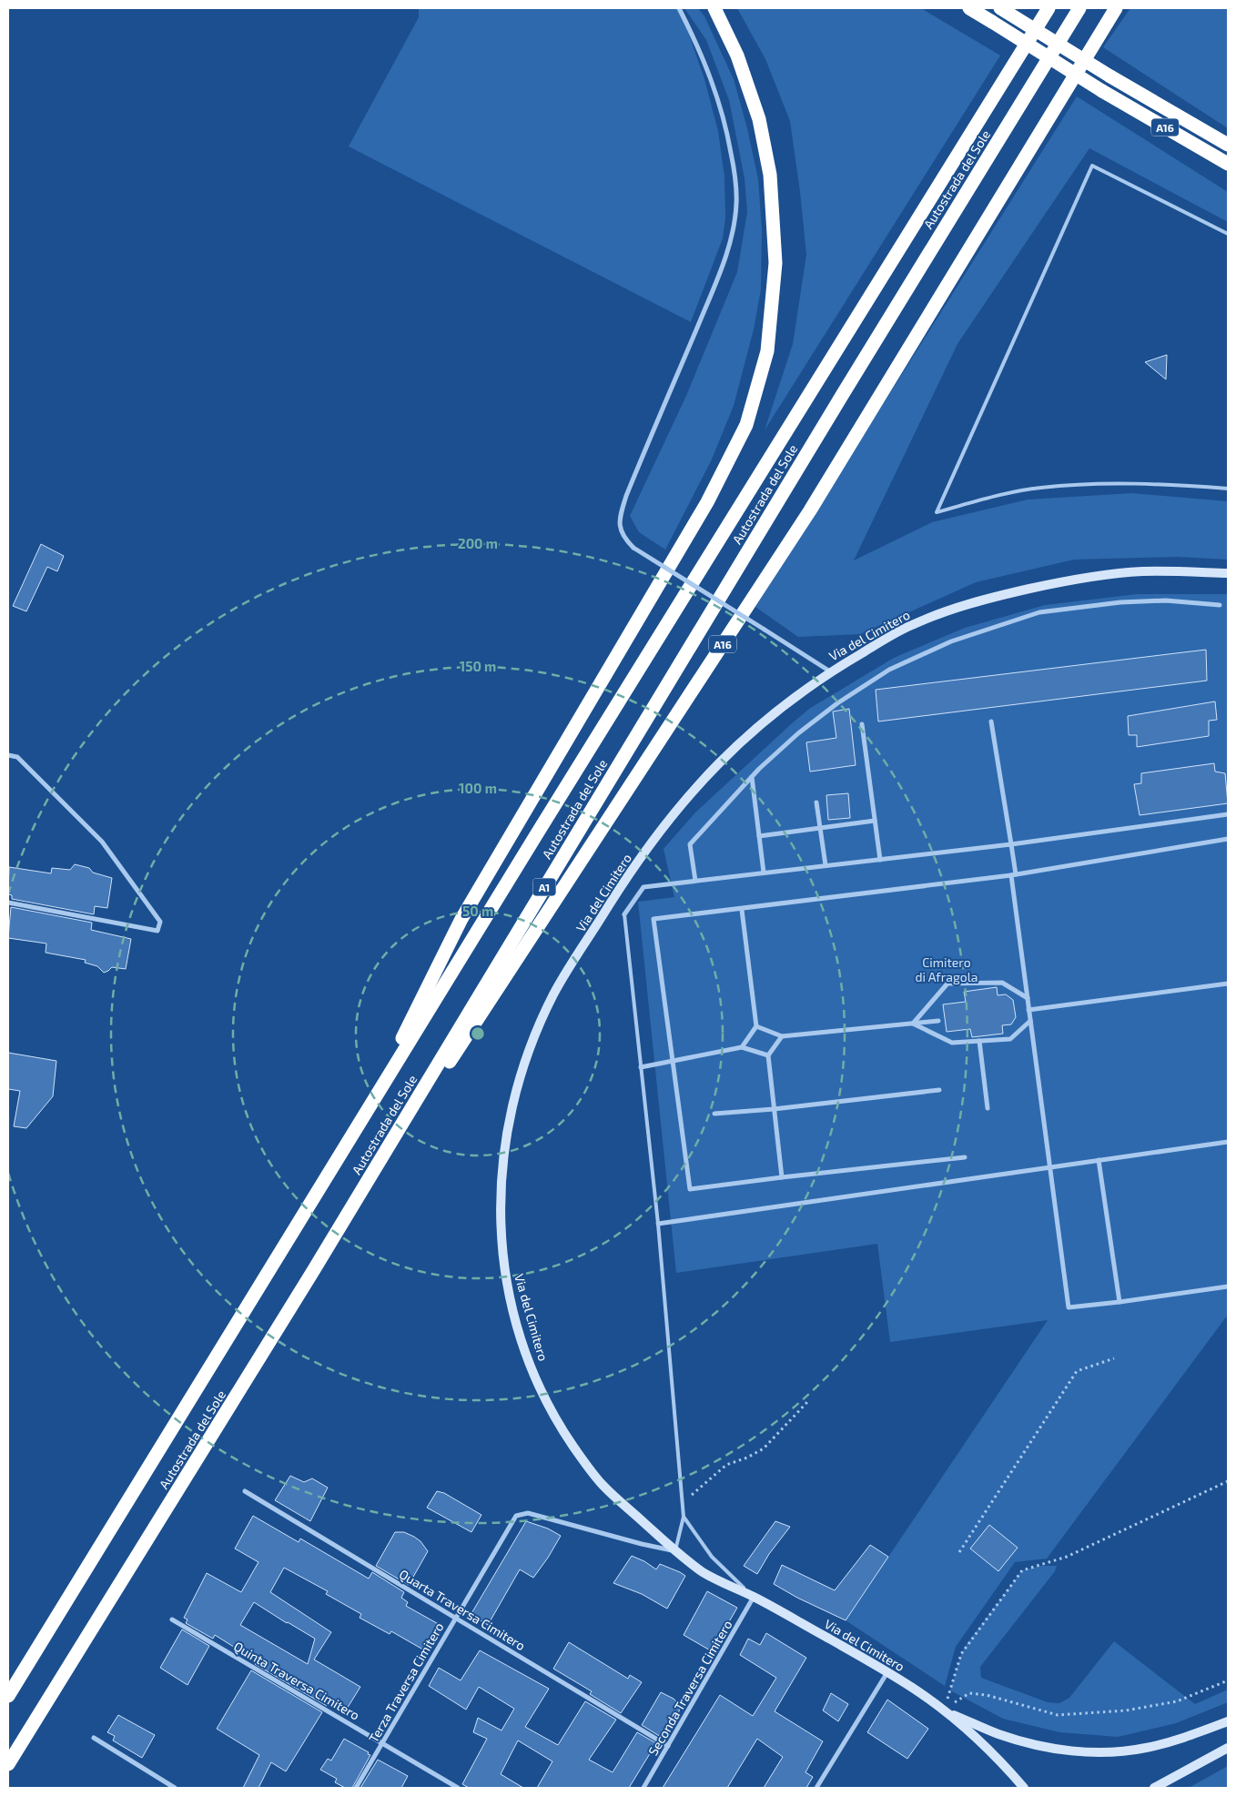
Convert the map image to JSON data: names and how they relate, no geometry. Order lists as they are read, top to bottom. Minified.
{"streets":{"highway":["A16","Autostrada del Sole","A1"],"main road":["Via del Cimitero"],"street":["Quarta Traversa Cimitero","Quinta Traversa Cimitero","Terza Traversa Cimitero","Seconda Traversa Cimitero"]},"crossings":[["A16","Autostrada del Sole"],["Via del Cimitero","Terza Traversa Cimitero"],["Via del Cimitero","Seconda Traversa Cimitero"],["Quarta Traversa Cimitero","Terza Traversa Cimitero"],["Quarta Traversa Cimitero","Seconda Traversa Cimitero"],["Quinta Traversa Cimitero","Terza Traversa Cimitero"]],"parks":["Cimitero di Afragola"],"rings":["200 m","150 m","100 m","50 m"]}
